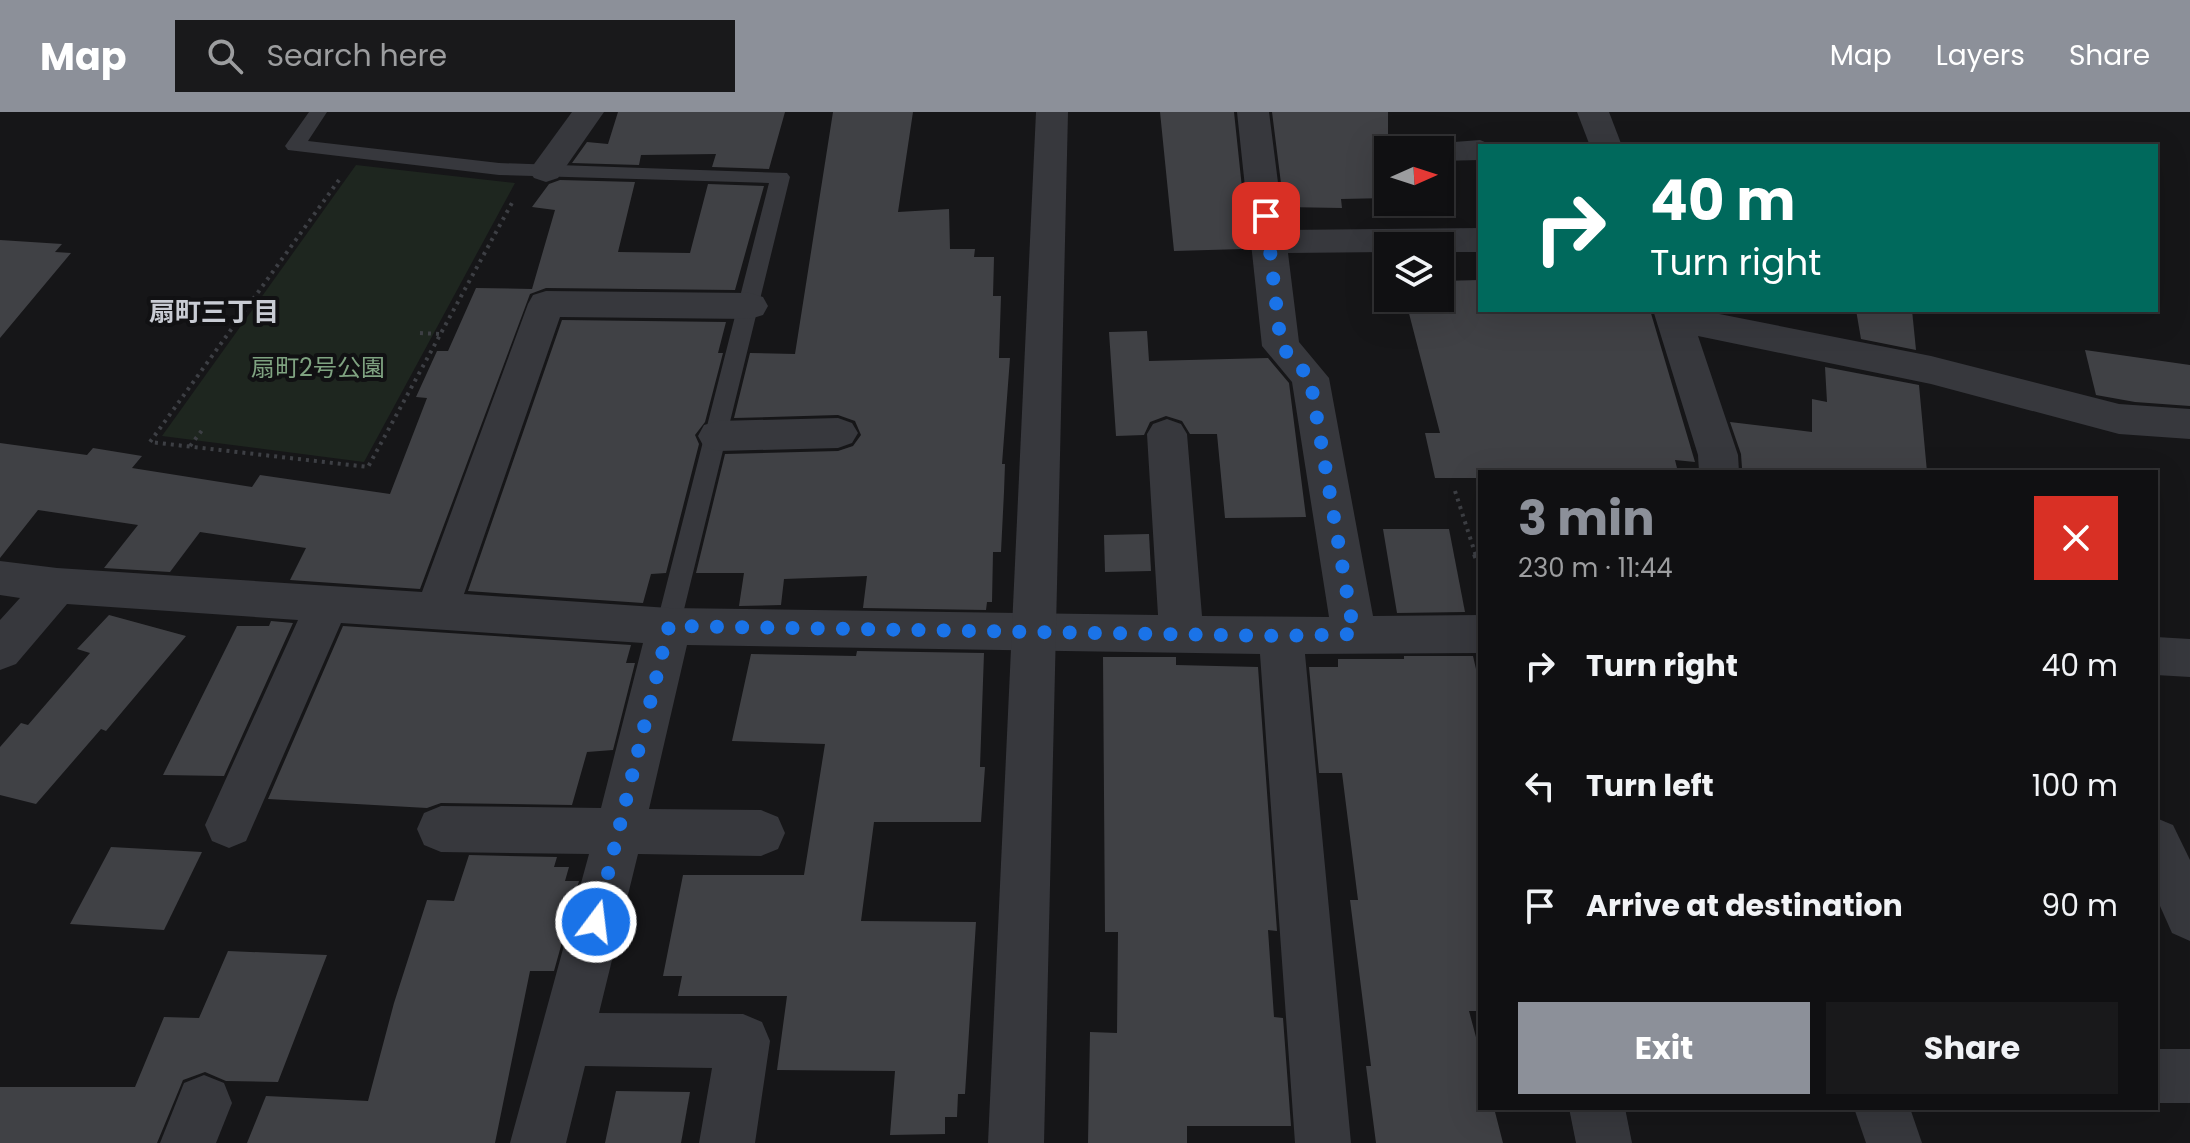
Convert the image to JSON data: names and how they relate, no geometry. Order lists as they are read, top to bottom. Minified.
{"districts":["扇町三丁目"],"parks":["扇町2号公園"],"north":"right","page":{"header":"Map","search":"Search here","nav":["Map","Layers","Share"],"turn":["40 m","Turn right"],"heading":["3 min","230 m · 11:44"],"list":[{"name":"Turn right","value":"40 m"},{"name":"Turn left","value":"100 m"},{"name":"Arrive at destination","value":"90 m"}],"buttons":["Exit","Share"]}}
